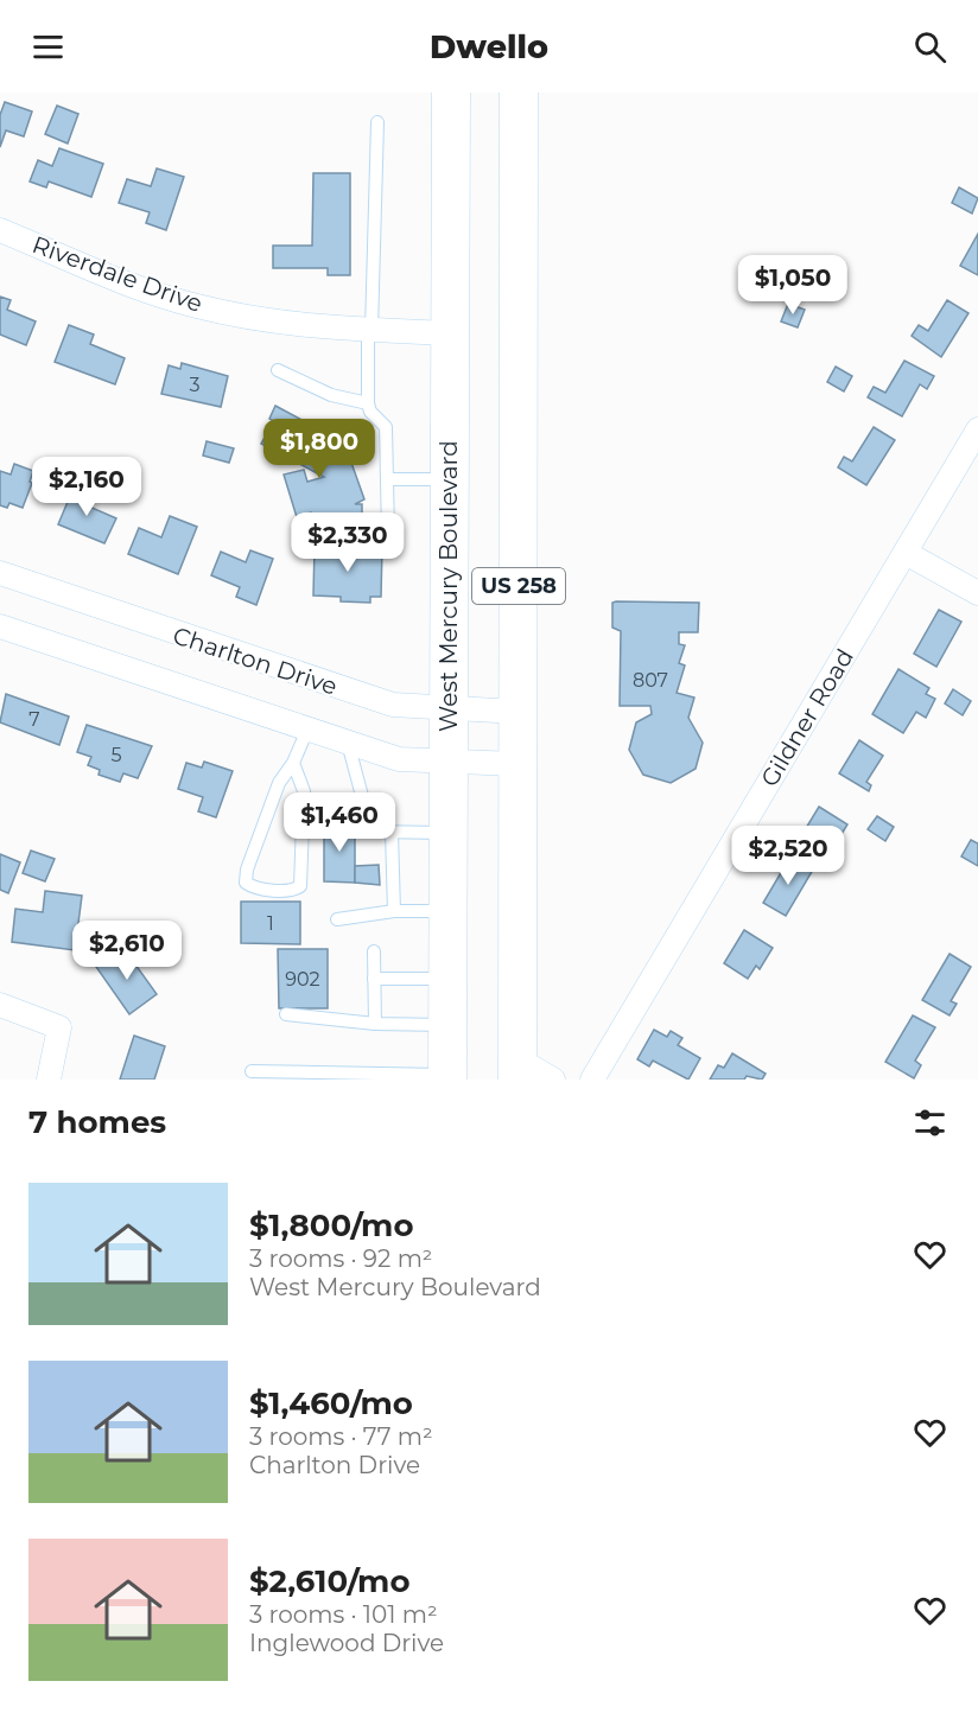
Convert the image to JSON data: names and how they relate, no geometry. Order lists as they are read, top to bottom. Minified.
{"streets":{"main road":["West Mercury Boulevard","US 258"],"street":["Riverdale Drive","Charlton Drive","Gildner Road"]},"crossings":[["Riverdale Drive","West Mercury Boulevard"],["West Mercury Boulevard","Charlton Drive"],["US 258","Charlton Drive"]],"house_numbers":["3","807","7","5","1","902"],"page":{"header":"Dwello","price":["$1,050","$1,800","$2,160","$2,330","$1,460","$2,520","$2,610"],"heading":"7 homes","list":[{"name":"$1,800/mo","note":"3 rooms · 92 m² · West Mercury Boulevard"},{"name":"$1,460/mo","note":"3 rooms · 77 m² · Charlton Drive"},{"name":"$2,610/mo","note":"3 rooms · 101 m² · Inglewood Drive"}]}}
